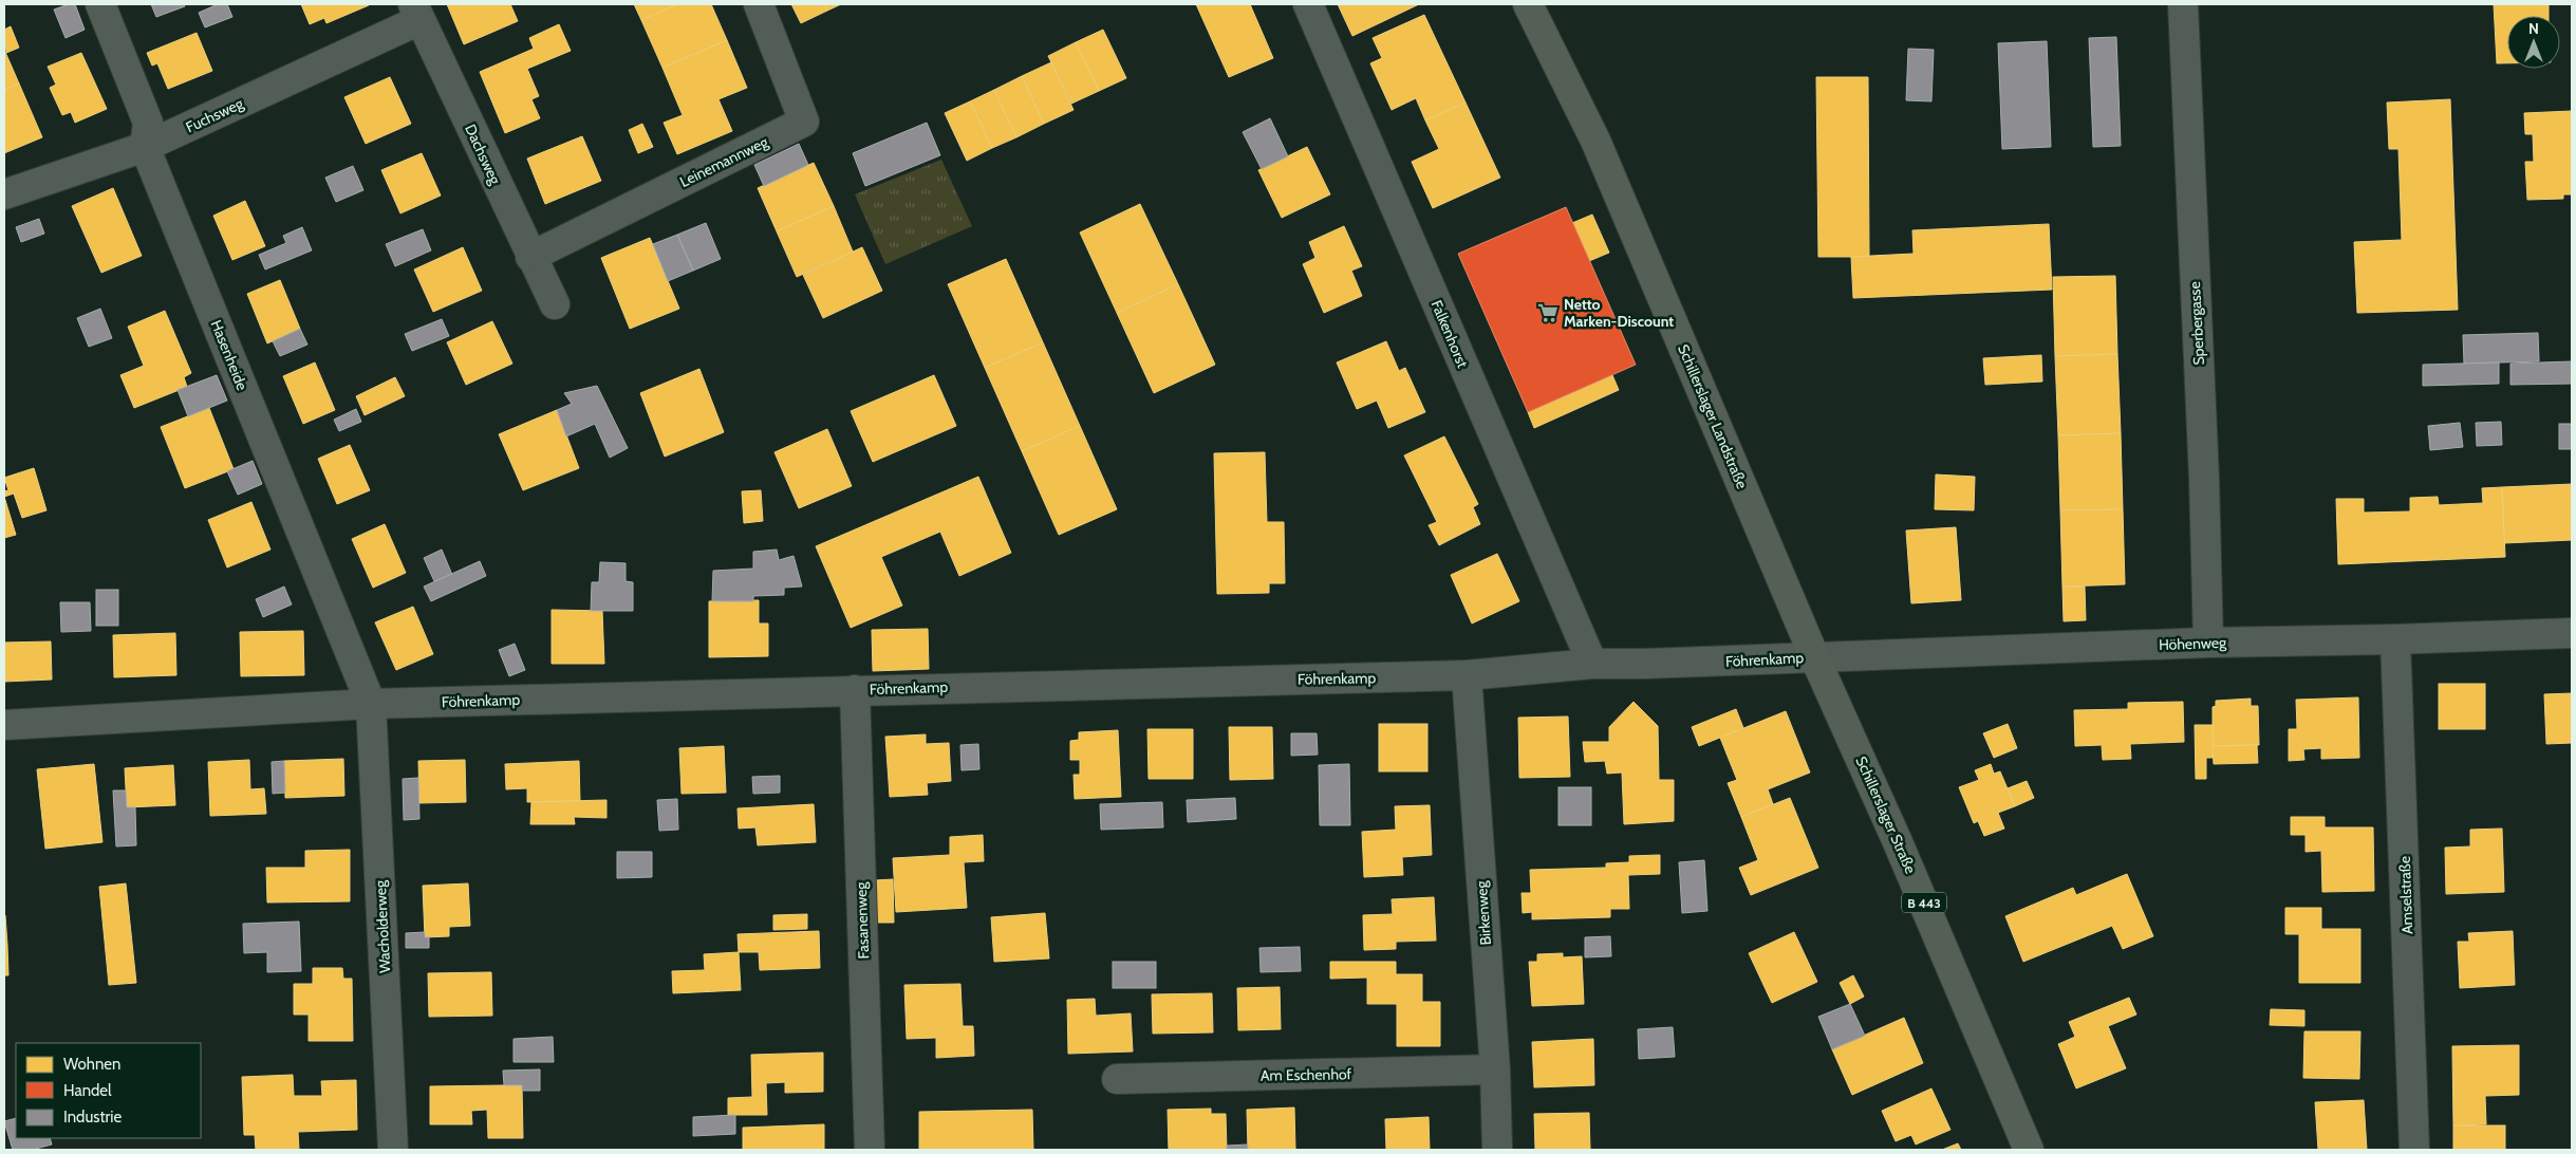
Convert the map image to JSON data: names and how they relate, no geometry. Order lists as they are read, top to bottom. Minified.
{"streets":{"main road":["Schillerslager Landstraße","Schillerslager Straße","B 443"],"street":["Fuchsweg","Dachsweg","Leinemannweg","Sperbergasse","Falkenhorst","Hasenheide","Höhenweg","Föhrenkamp","Amselstraße","Birkenweg","Fasanenweg","Wacholderweg","Am Eschenhof"]},"crossings":[["Fuchsweg","Dachsweg"],["Fuchsweg","Hasenheide"],["Dachsweg","Leinemannweg"],["Sperbergasse","Höhenweg"],["Falkenhorst","Föhrenkamp"],["Hasenheide","Föhrenkamp"],["Hasenheide","Wacholderweg"],["Schillerslager Landstraße","Höhenweg"],["Schillerslager Landstraße","Föhrenkamp"],["Schillerslager Landstraße","Schillerslager Straße"],["Höhenweg","Föhrenkamp"],["Höhenweg","Schillerslager Straße"],["Höhenweg","Amselstraße"],["Föhrenkamp","Schillerslager Straße"],["Föhrenkamp","Birkenweg"],["Föhrenkamp","Fasanenweg"],["Föhrenkamp","Wacholderweg"],["Birkenweg","Am Eschenhof"]],"places":{"supermarket":["Netto Marken-Discount"]},"legend":["Wohnen","Handel","Industrie"],"north":"top"}
